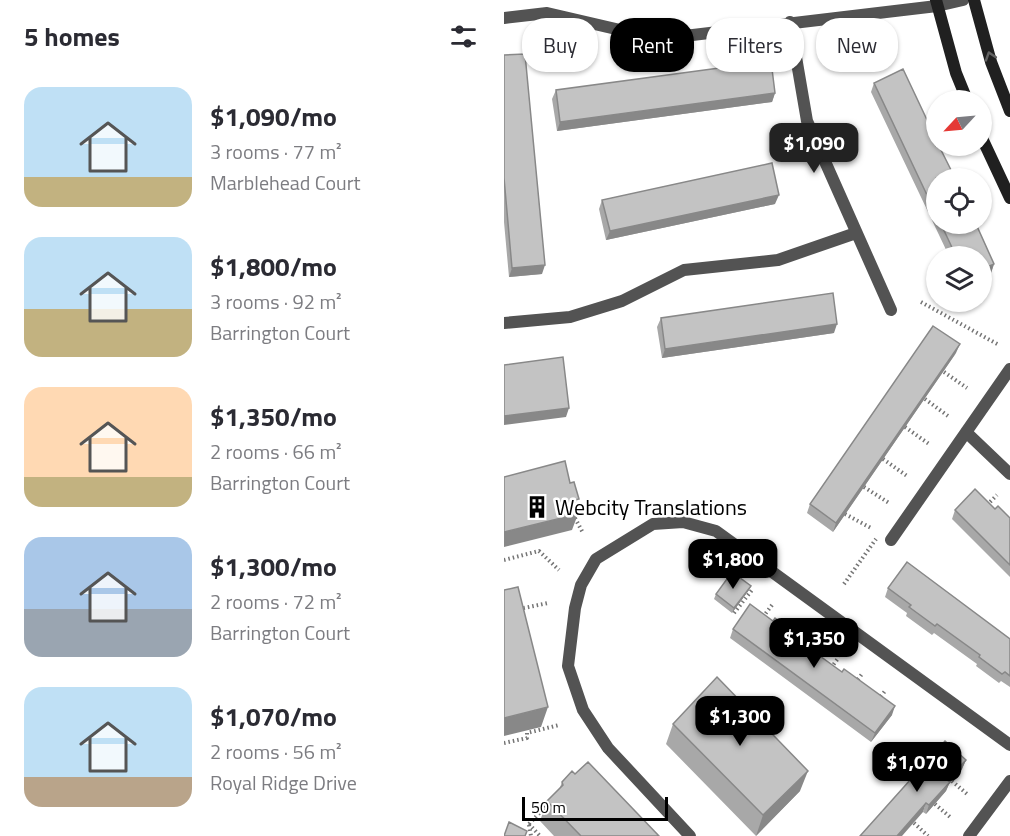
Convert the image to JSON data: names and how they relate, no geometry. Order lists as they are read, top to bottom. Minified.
{"places":{"building":["Webcity Translations"]},"scale_bar":"50 m","north":"bottom left","page":{"heading":"5 homes","chip":["Buy","Rent","Filters","New"],"list":[{"name":"$1,090/mo","note":"3 rooms · 77 m² · Marblehead Court"},{"name":"$1,800/mo","note":"3 rooms · 92 m² · Barrington Court"},{"name":"$1,350/mo","note":"2 rooms · 66 m² · Barrington Court"},{"name":"$1,300/mo","note":"2 rooms · 72 m² · Barrington Court"},{"name":"$1,070/mo","note":"2 rooms · 56 m² · Royal Ridge Drive"}],"price":["$1,090","$1,800","$1,350","$1,300","$1,070"],"scale":"50 m"}}
